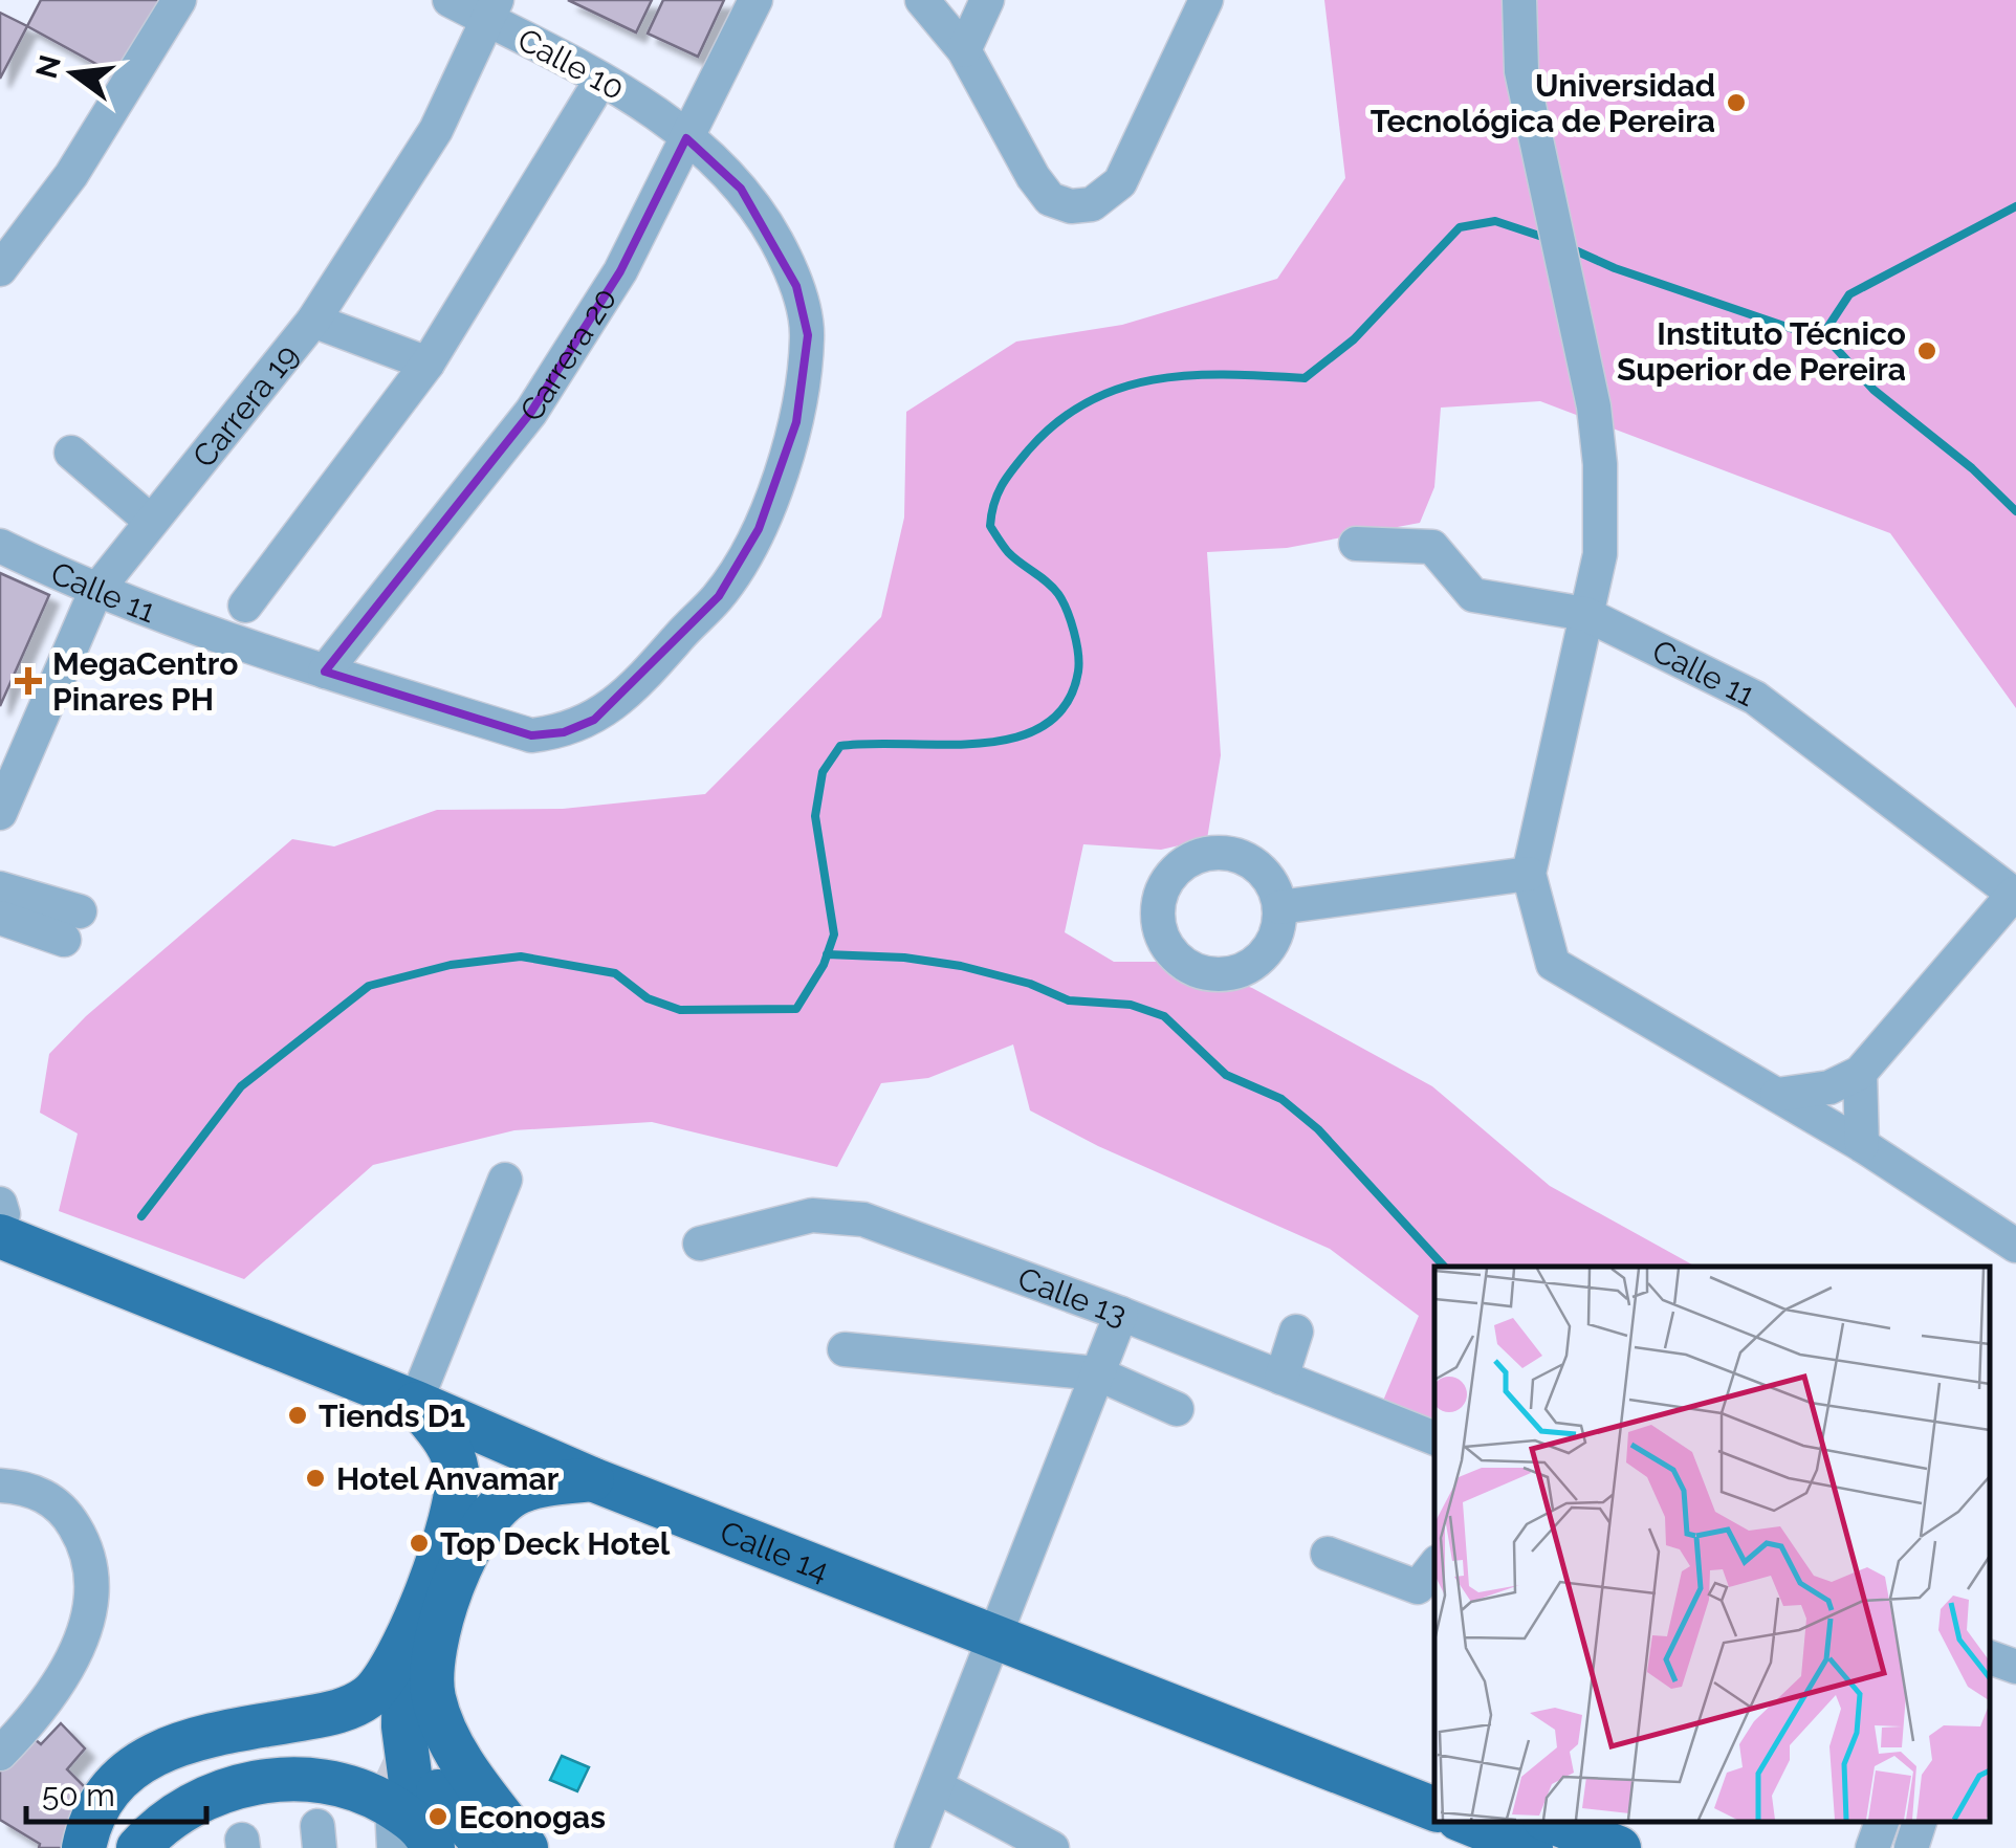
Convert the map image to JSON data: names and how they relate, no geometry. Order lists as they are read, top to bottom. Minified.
{"streets":{"main road":["Calle 14"],"street":["Calle 10","Carrera 20","Carrera 19","Calle 11","Calle 13"]},"crossings":[["Calle 10","Carrera 20"],["Calle 10","Carrera 19"],["Calle 10","Calle 11"],["Carrera 20","Calle 11"],["Carrera 19","Calle 11"]],"places":{"other":["Universidad Tecnológica de Pereira","Instituto Técnico Superior de Pereira","Tiends D1","Hotel Anvamar","Top Deck Hotel","Econogas"],"health":["MegaCentro Pinares PH"]},"scale_bar":"50 m","north":"left"}
